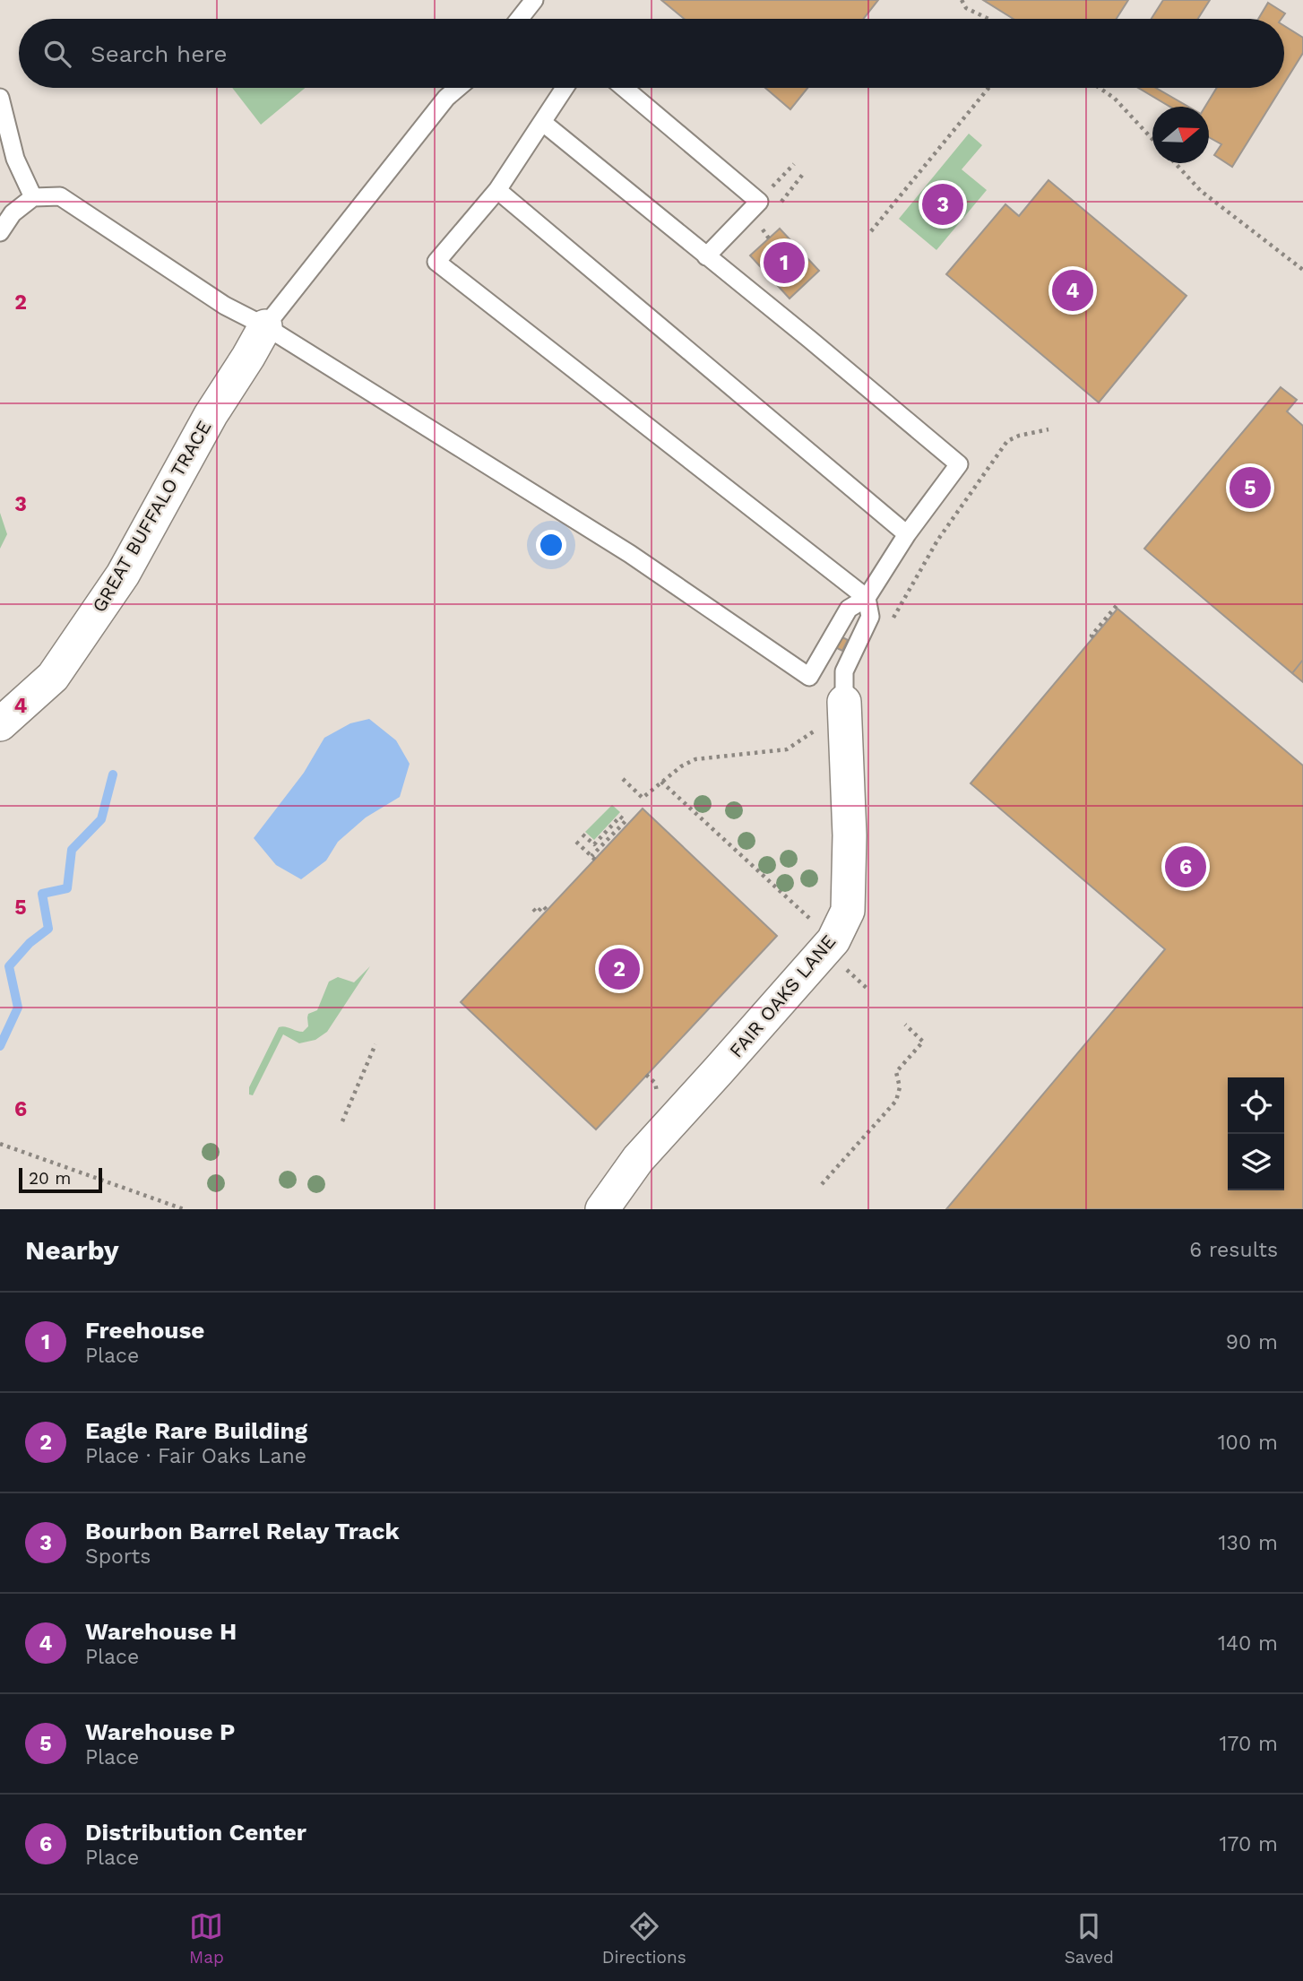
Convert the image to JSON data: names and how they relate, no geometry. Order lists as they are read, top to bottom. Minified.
{"streets":{"street":["GREAT BUFFALO TRACE","FAIR OAKS LANE"]},"scale_bar":"20 m","north":"right","page":{"search":"Search here","pins":["3","1","4","5","6","2"],"scale":"20 m","heading":["Nearby","6 results"],"list":[{"mark":"1","name":"Freehouse","note":"Place","value":"90 m"},{"mark":"2","name":"Eagle Rare Building","note":"Place · Fair Oaks Lane","value":"100 m"},{"mark":"3","name":"Bourbon Barrel Relay Track","note":"Sports","value":"130 m"},{"mark":"4","name":"Warehouse H","note":"Place","value":"140 m"},{"mark":"5","name":"Warehouse P","note":"Place","value":"170 m"},{"mark":"6","name":"Distribution Center","note":"Place","value":"170 m"}],"nav":["Map","Directions","Saved"]},"grid":{"rows":["2","3","4","5","6"]}}
